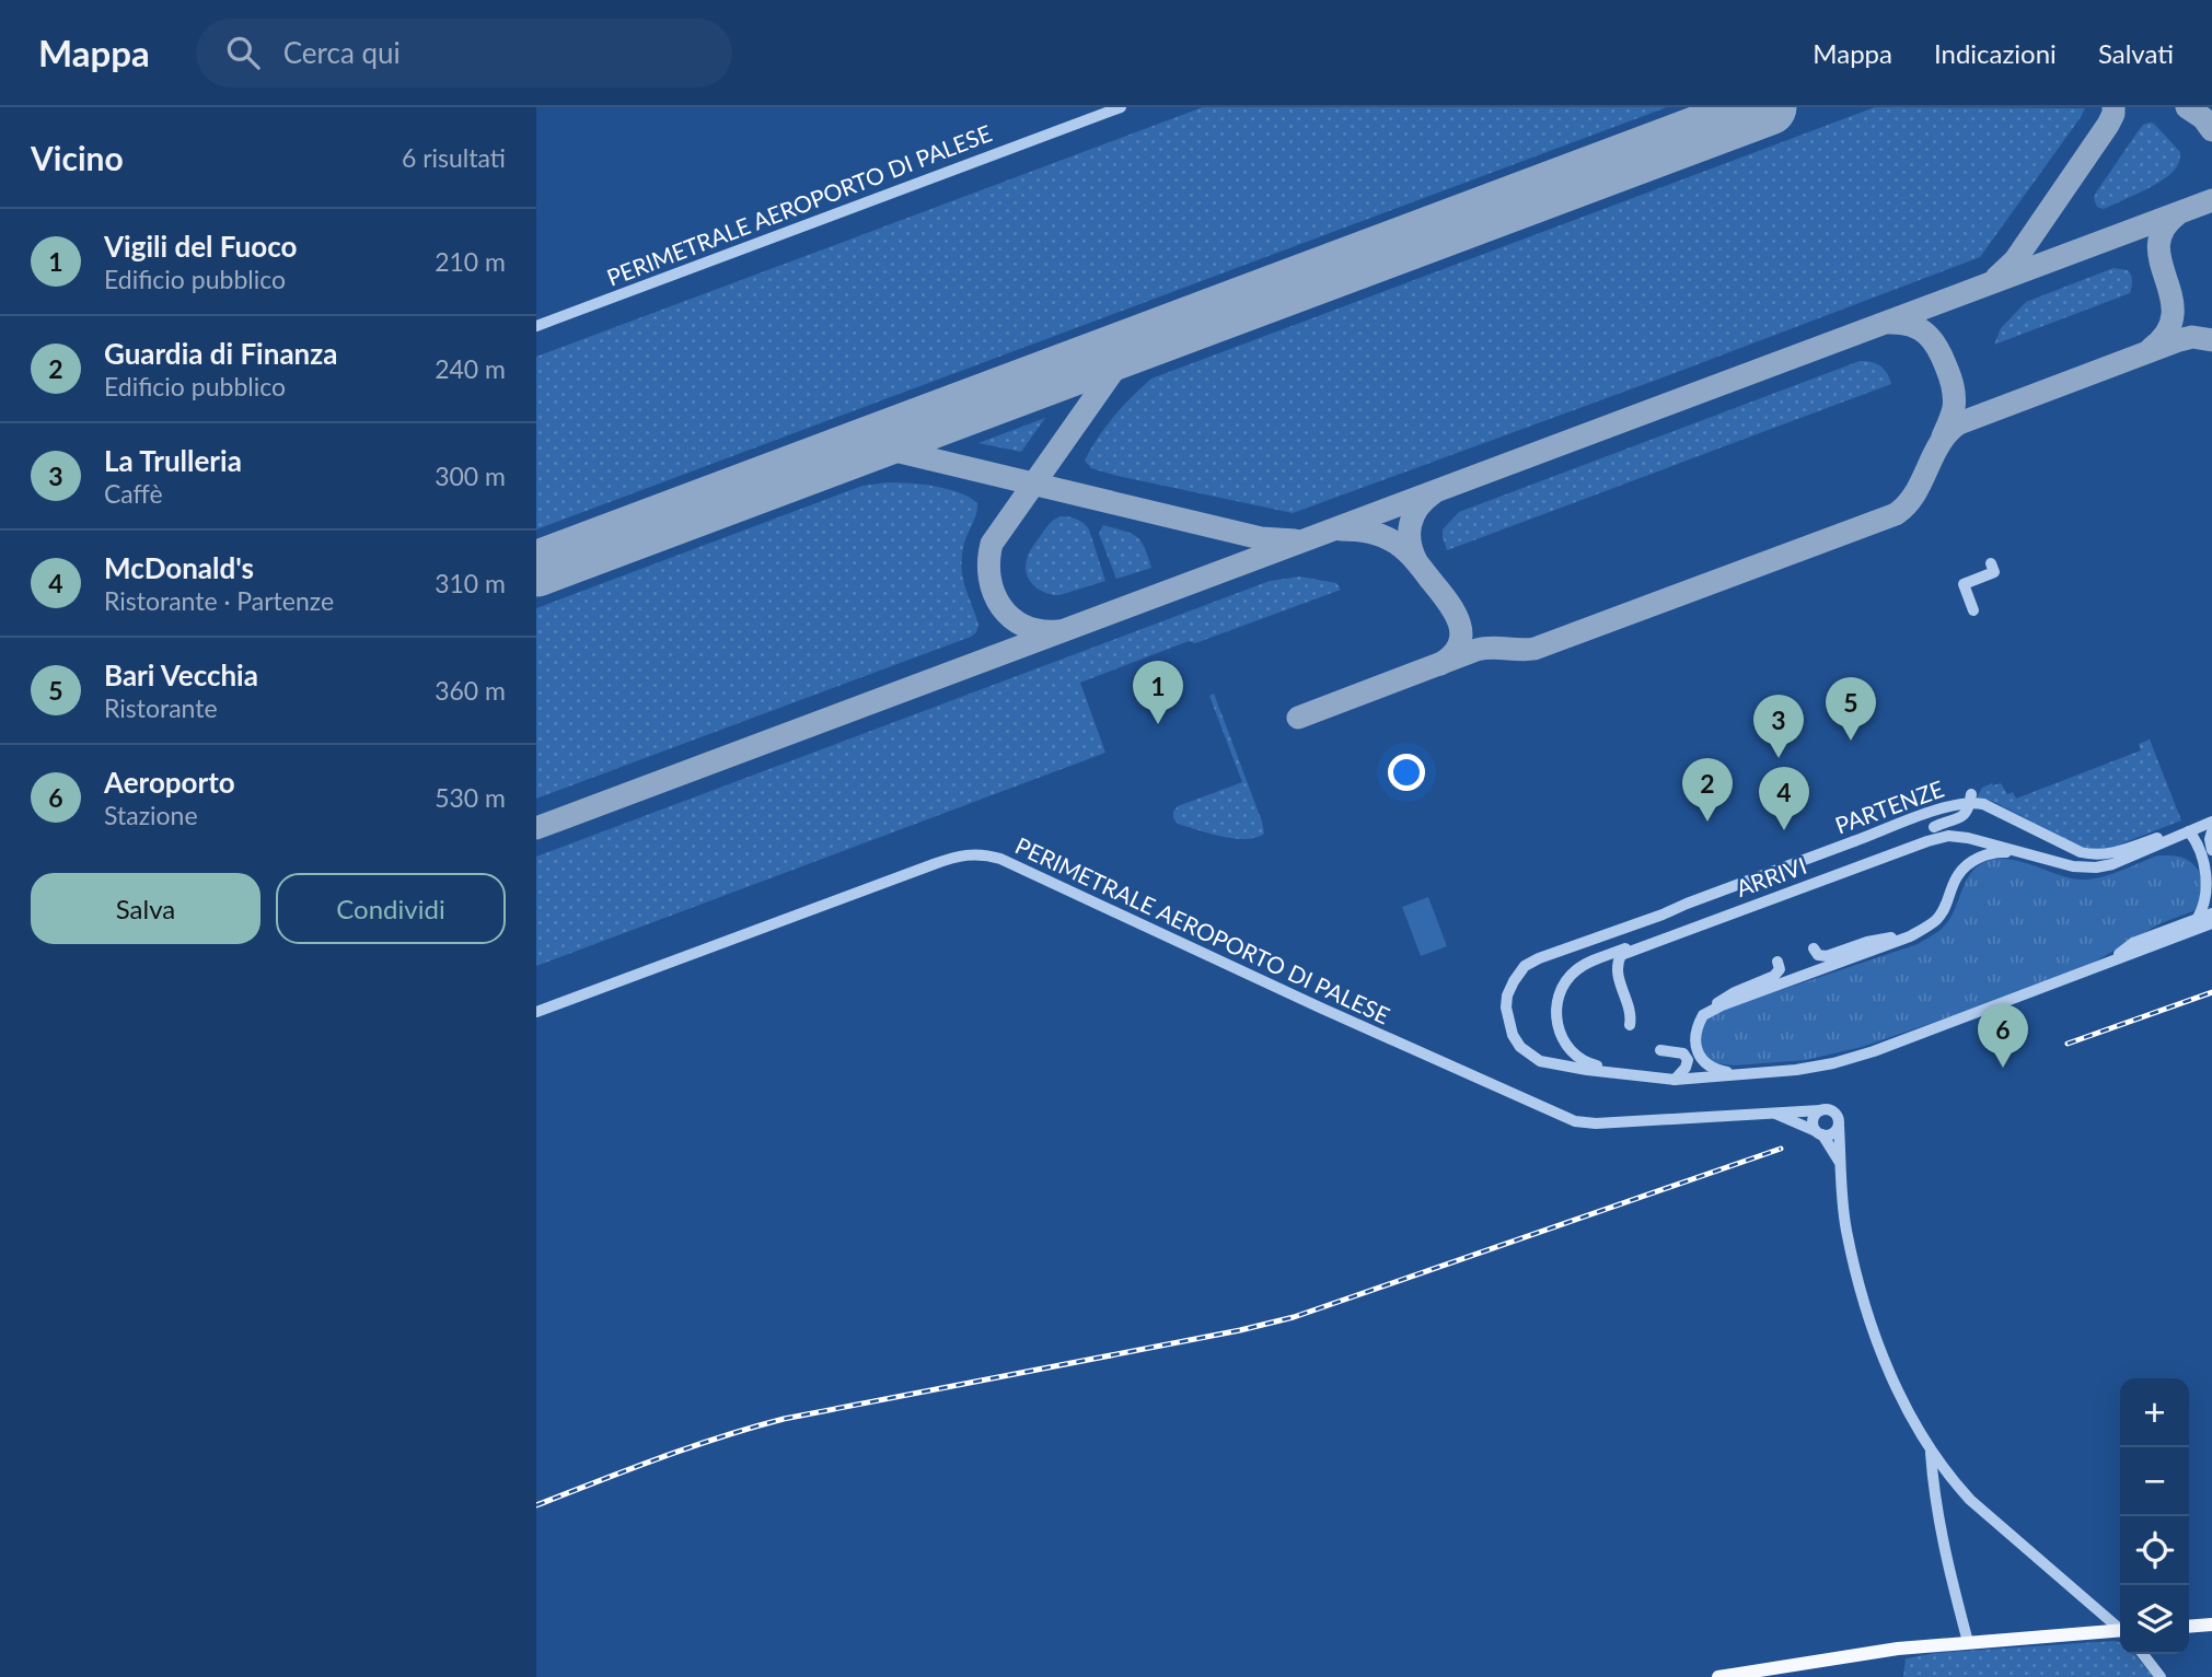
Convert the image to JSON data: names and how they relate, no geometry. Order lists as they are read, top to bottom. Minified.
{"streets":{"street":["PERIMETRALE AEROPORTO DI PALESE","PARTENZE","ARRIVI"]},"crossings":[["PARTENZE","ARRIVI"]],"page":{"header":"Mappa","search":"Cerca qui","nav":["Mappa","Indicazioni","Salvati"],"heading":["Vicino","6 risultati"],"list":[{"mark":"1","name":"Vigili del Fuoco","note":"Edificio pubblico","value":"210 m"},{"mark":"2","name":"Guardia di Finanza","note":"Edificio pubblico","value":"240 m"},{"mark":"3","name":"La Trulleria","note":"Caffè","value":"300 m"},{"mark":"4","name":"McDonald's","note":"Ristorante · Partenze","value":"310 m"},{"mark":"5","name":"Bari Vecchia","note":"Ristorante","value":"360 m"},{"mark":"6","name":"Aeroporto","note":"Stazione","value":"530 m"}],"pins":["1","5","3","2","4","6"],"buttons":["Salva","Condividi"],"map_buttons":["+","−"]}}
